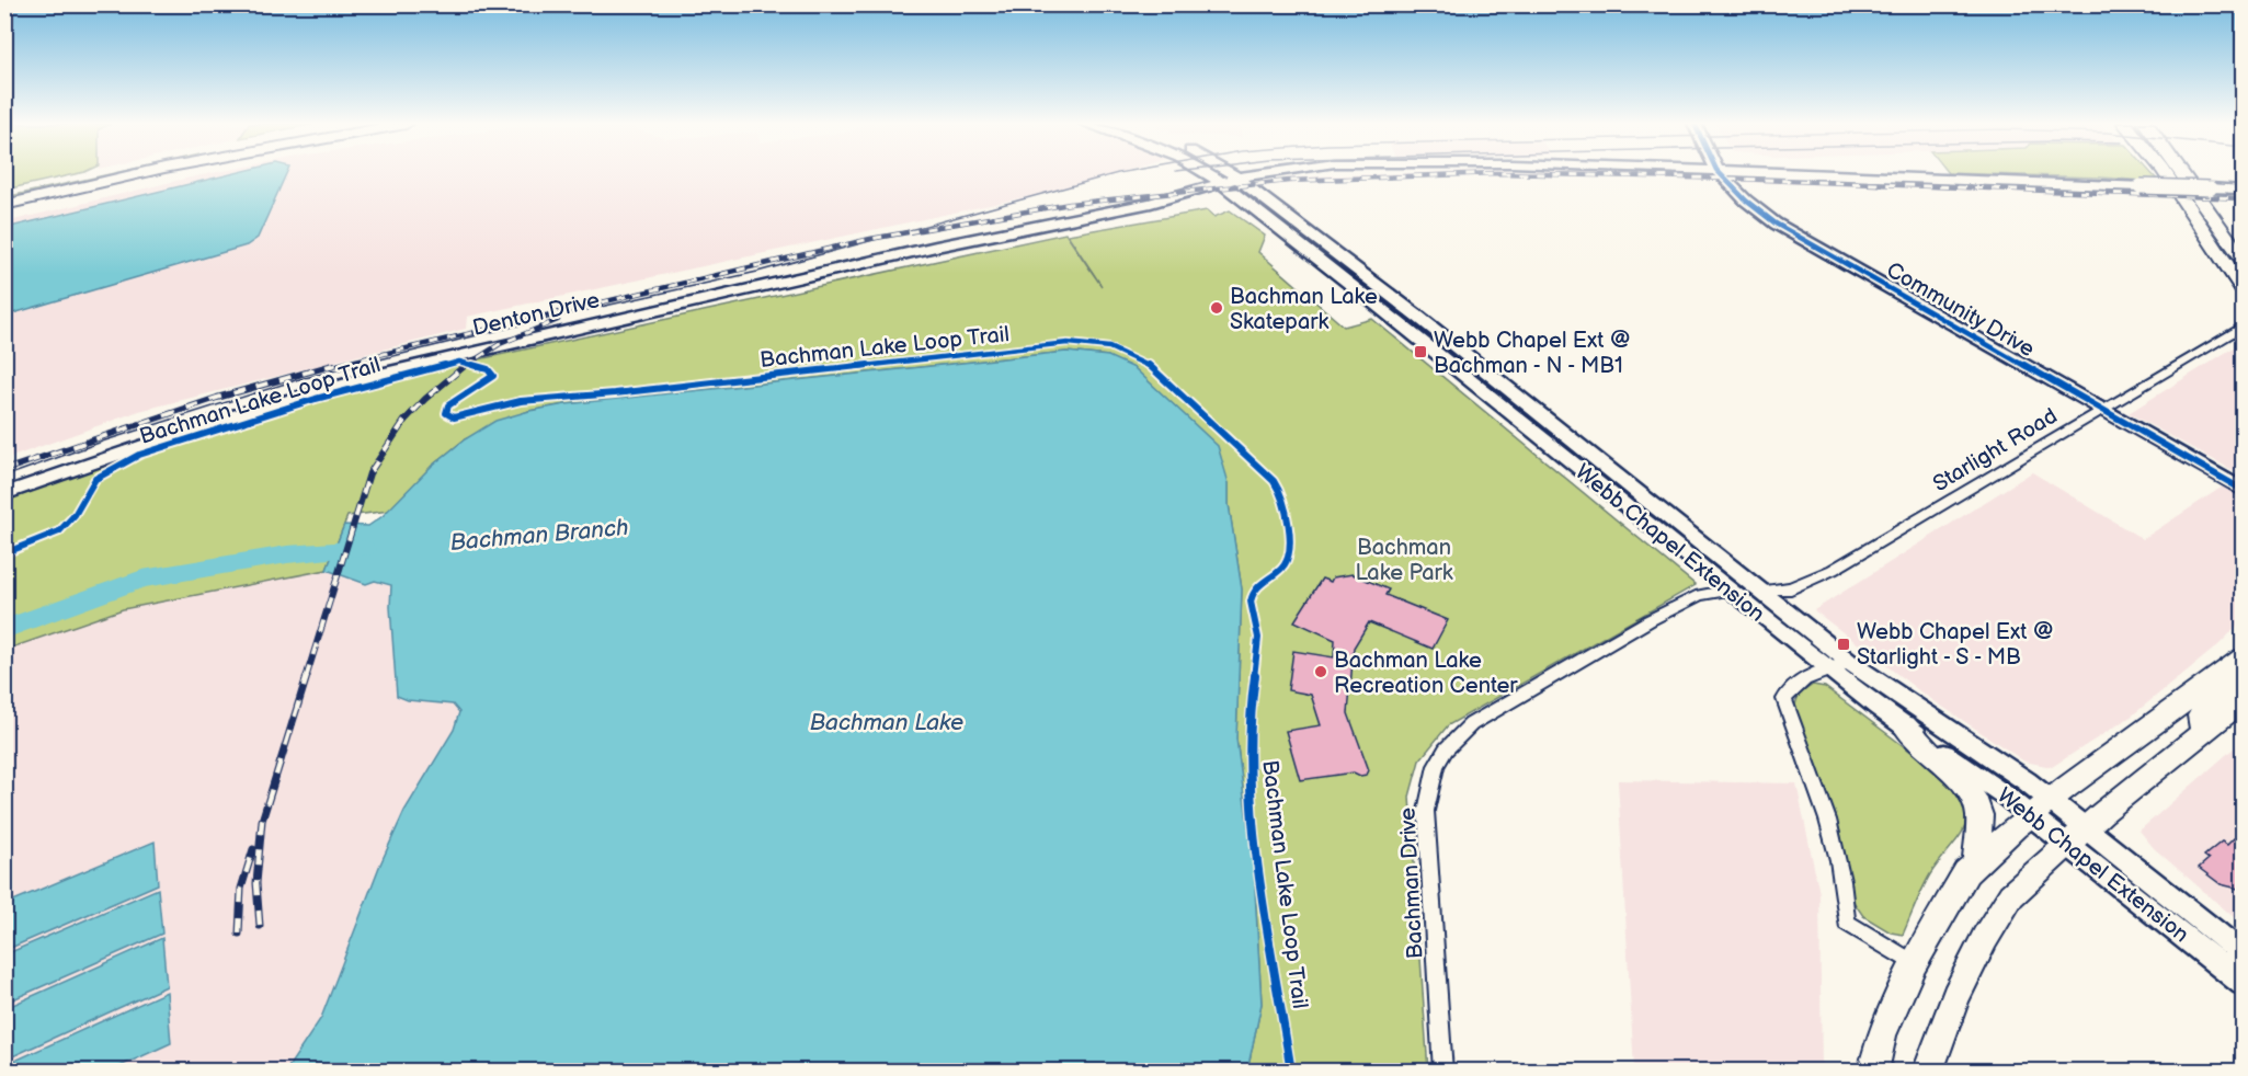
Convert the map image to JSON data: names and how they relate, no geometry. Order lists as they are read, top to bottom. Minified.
{"streets":{"main road":["Community Drive","Denton Drive","Webb Chapel Extension"],"street":["Starlight Road","Bachman Drive"],"cycle path":["Bachman Lake Loop Trail"]},"crossings":[["Community Drive","Starlight Road"],["Denton Drive","Webb Chapel Extension"],["Starlight Road","Webb Chapel Extension"],["Webb Chapel Extension","Bachman Drive"]],"water":["Bachman Branch","Bachman Lake"],"parks":["Bachman Lake Park"],"places":{"other":["Bachman Lake Skatepark","Bachman Lake Recreation Center"],"transit":["Webb Chapel Ext @ Bachman - N - MB1","Webb Chapel Ext @ Starlight - S - MB"]}}
